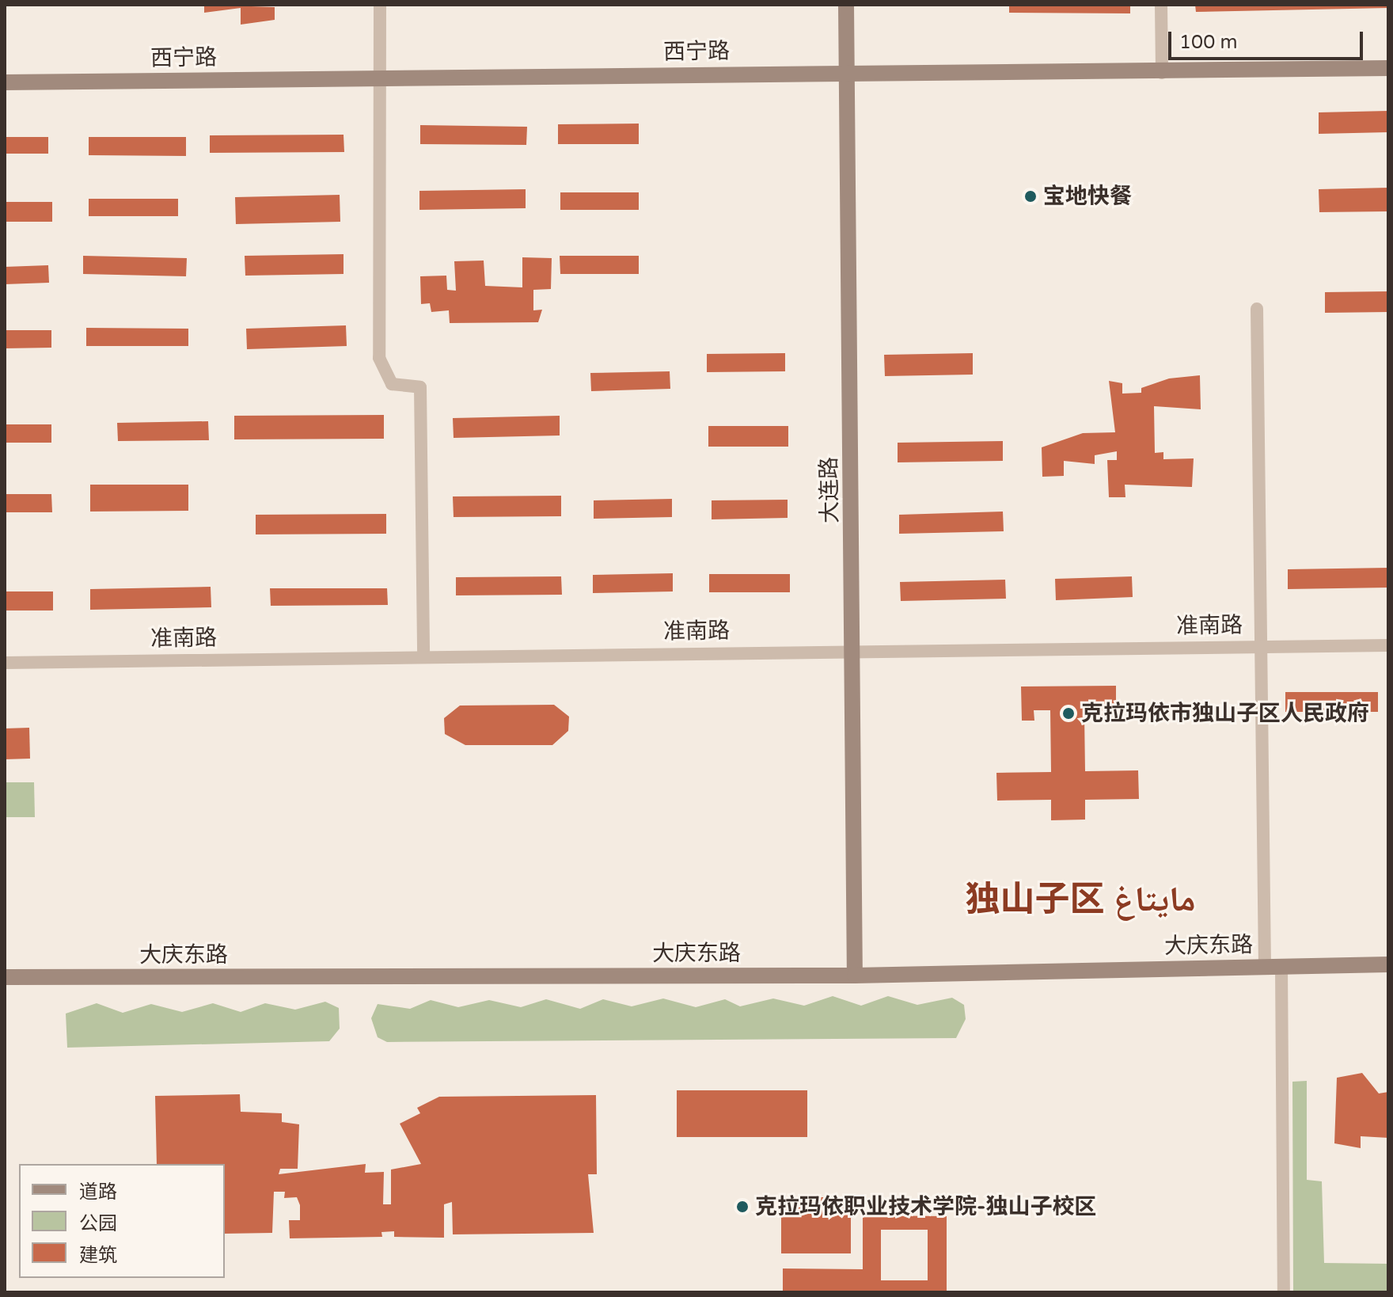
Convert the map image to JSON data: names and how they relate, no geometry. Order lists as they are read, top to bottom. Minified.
{"streets":{"street":["西宁路","大连路","准南路","大庆东路"]},"crossings":[["西宁路","大连路"],["大连路","准南路"],["大连路","大庆东路"]],"districts":["独山子区 مايتاغ"],"places":["宝地快餐","克拉玛依市独山子区人民政府","克拉玛依职业技术学院-独山子校区"],"legend":["道路","公园","建筑"],"scale_bar":"100 m"}
